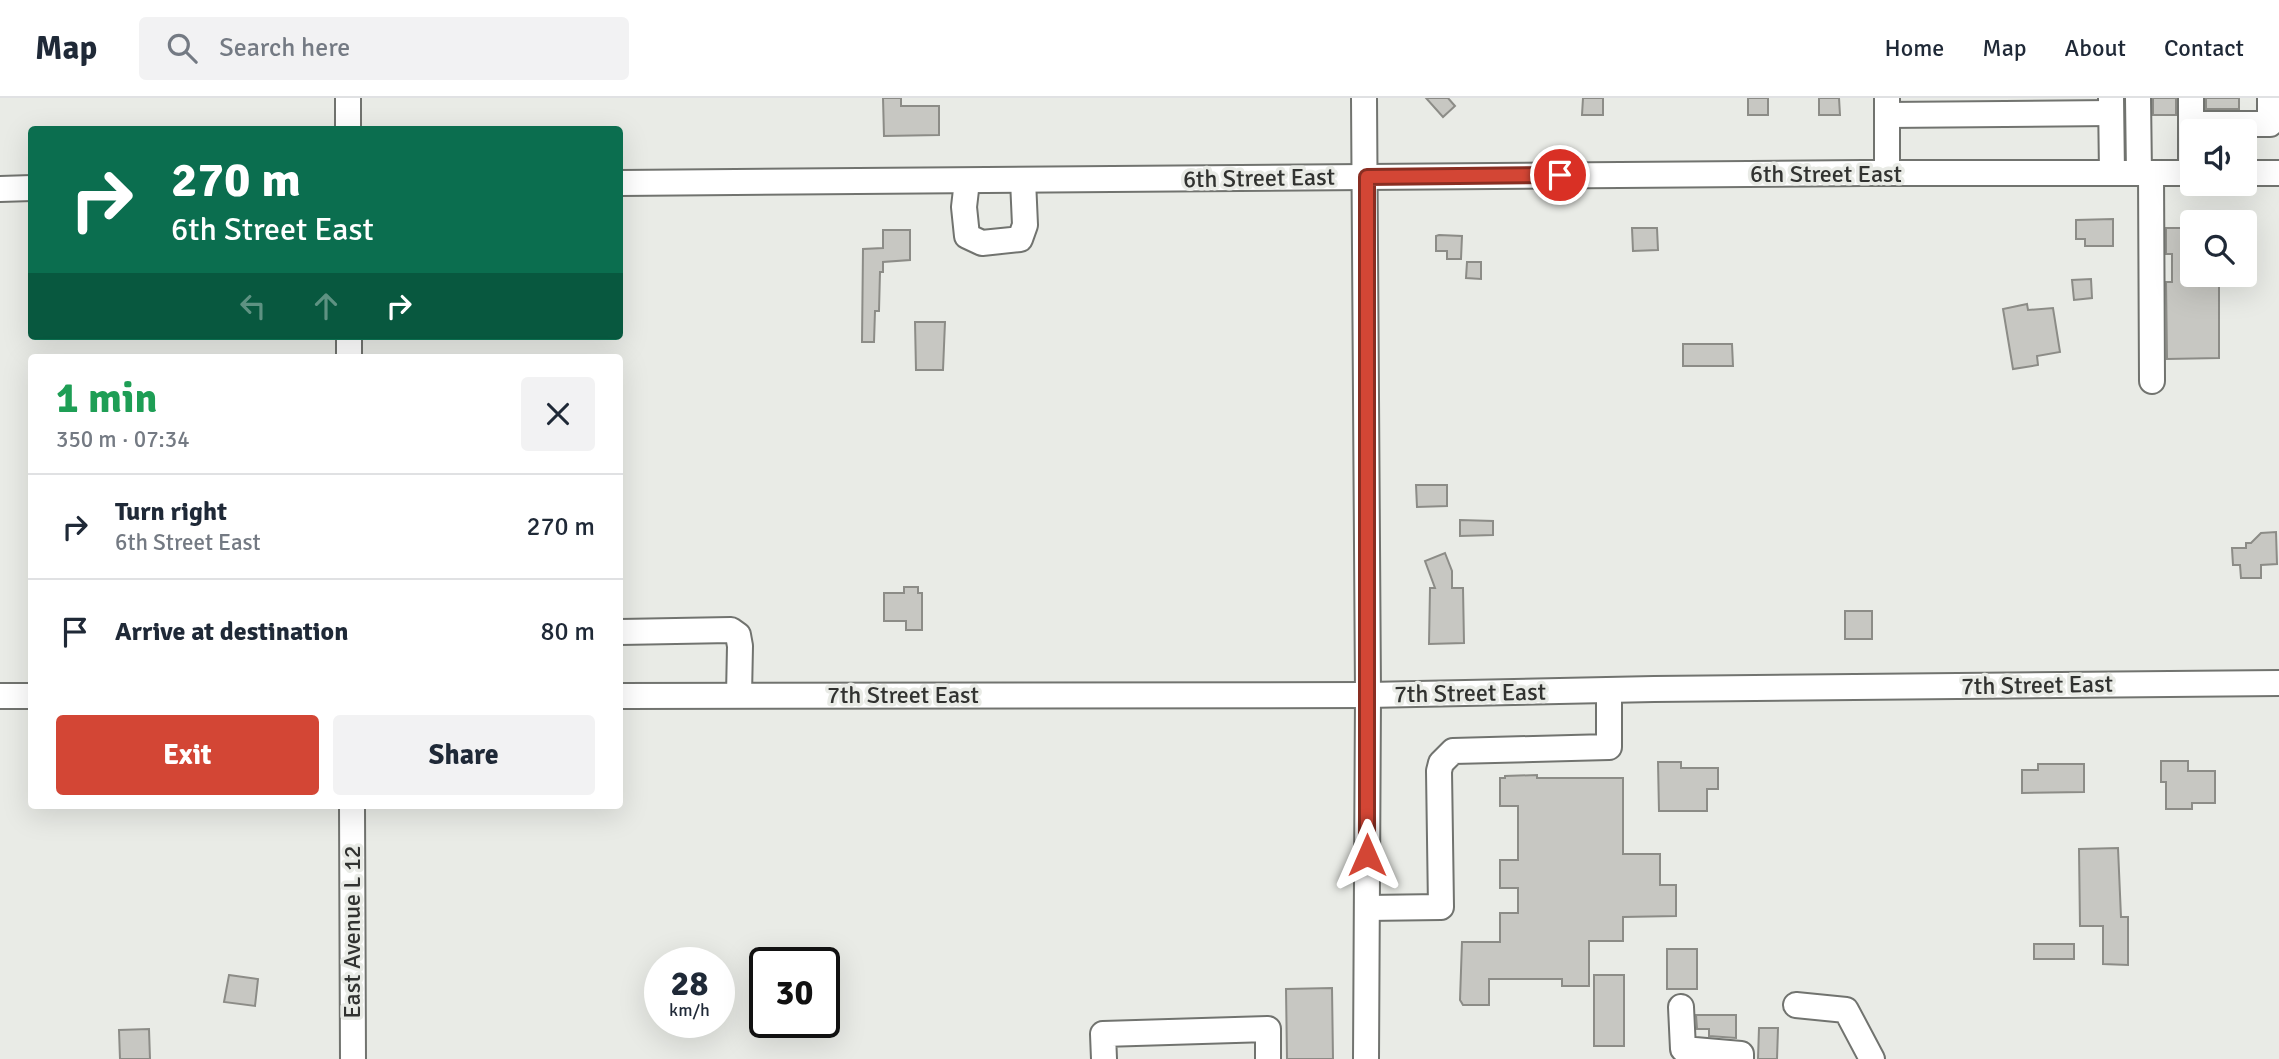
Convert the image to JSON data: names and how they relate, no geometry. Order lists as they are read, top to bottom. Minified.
{"streets":{"street":["6th Street East","7th Street East","East Avenue L 12"]},"page":{"header":"Map","search":"Search here","nav":["Home","Map","About","Contact"],"turn":["270 m","6th Street East"],"heading":["1 min","350 m · 07:34"],"list":[{"name":"Turn right","note":"6th Street East","value":"270 m"},{"name":"Arrive at destination","value":"80 m"}],"buttons":["Exit","Share"],"speed":"28 km/h","limit":"30"}}
